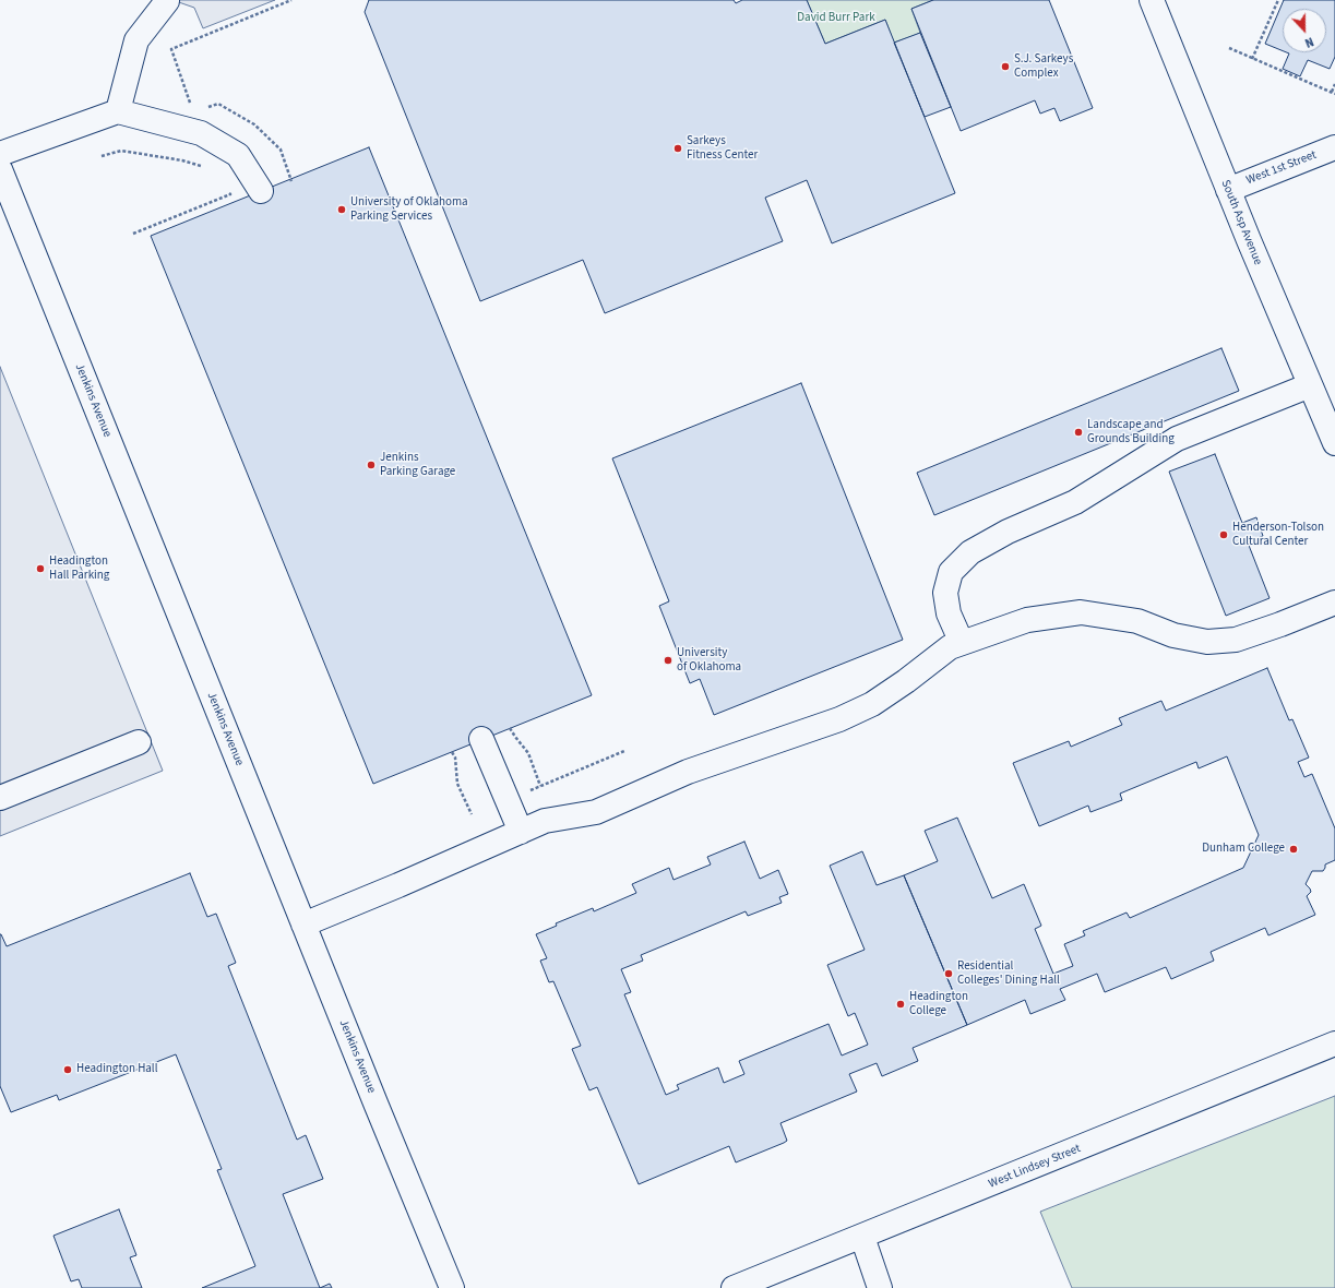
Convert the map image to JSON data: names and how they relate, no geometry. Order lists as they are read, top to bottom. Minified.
{"streets":{"street":["West 1st Street","South Asp Avenue","Jenkins Avenue","West Lindsey Street"]},"crossings":[["West 1st Street","South Asp Avenue"]],"parks":["David Burr Park"],"places":["S.J. Sarkeys Complex","Sarkeys Fitness Center","University of Oklahoma Parking Services","Landscape and Grounds Building","Jenkins Parking Garage","Henderson-Tolson Cultural Center","Headington Hall Parking","University of Oklahoma","Dunham College","Residential Colleges' Dining Hall","Headington College","Headington Hall"],"north":"bottom"}
